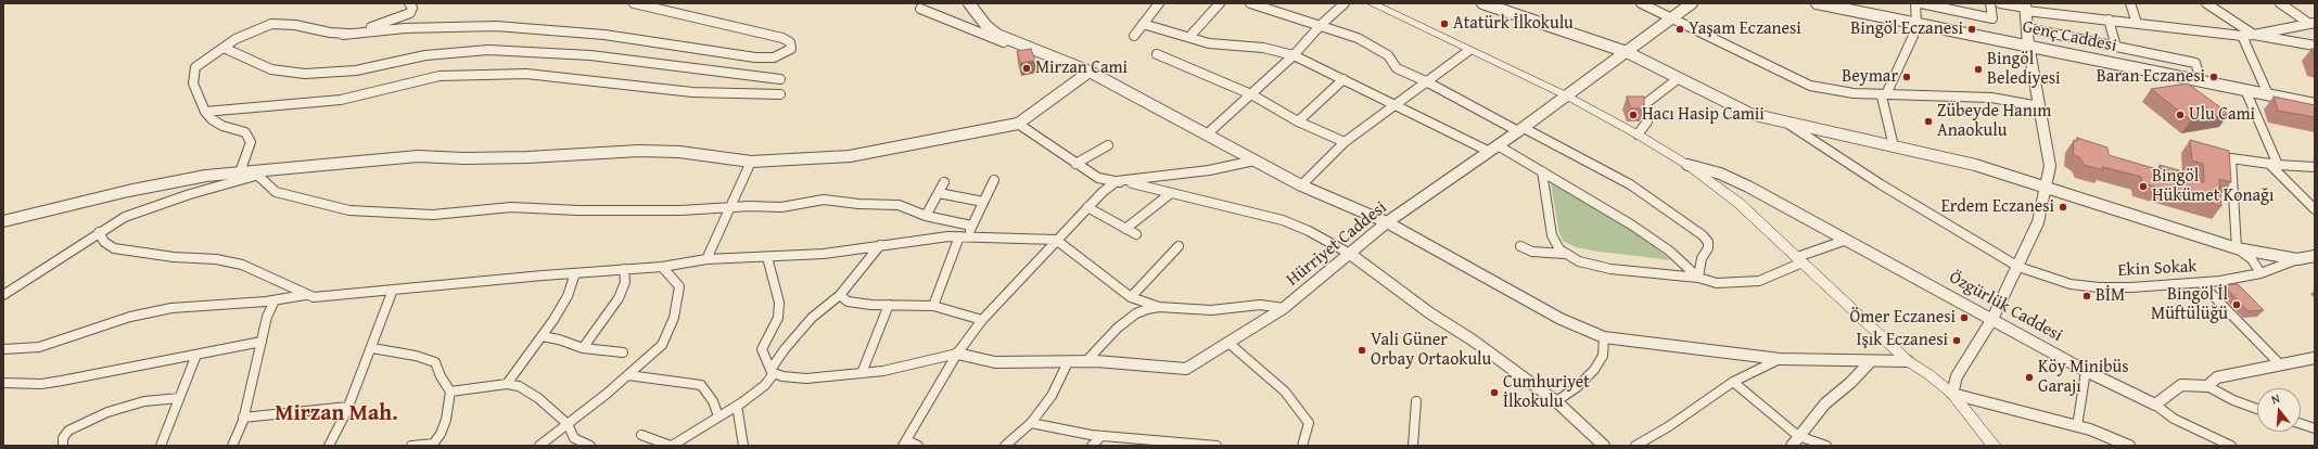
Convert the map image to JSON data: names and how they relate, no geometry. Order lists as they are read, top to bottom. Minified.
{"streets":{"street":["Genç Caddesi","Hürriyet Caddesi","Ekin Sokak","Özgürlük Caddesi"]},"districts":["Mirzan Mah."],"places":["Atatürk İlkokulu","Yaşam Eczanesi","Bingöl Eczanesi","Mirzan Cami","Bingöl Belediyesi","Beymar","Baran Eczanesi","Hacı Hasip Camii","Ulu Cami","Zübeyde Hanım Anaokulu","Bingöl Hükümet Konağı","Erdem Eczanesi","BİM","Bingöl İl Müftülüğü","Ömer Eczanesi","Işık Eczanesi","Vali Güner Orbay Ortaokulu","Köy Minibüs Garajı","Cumhuriyet İlkokulu"],"north":"top"}
